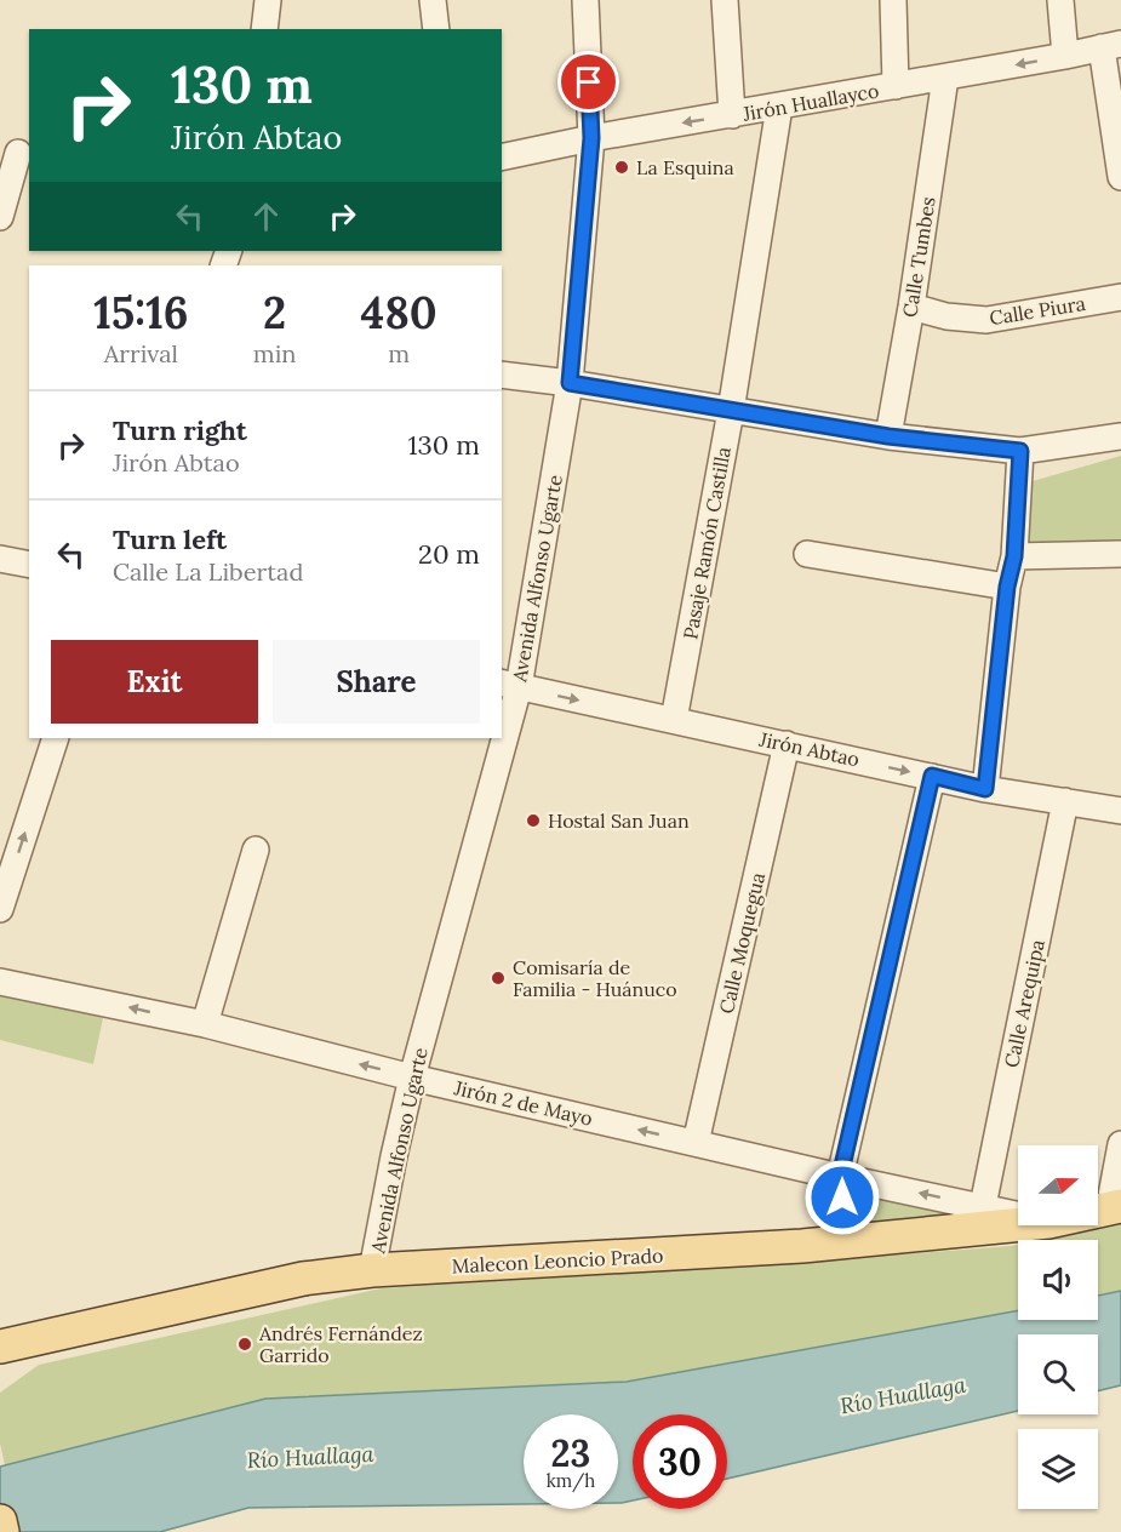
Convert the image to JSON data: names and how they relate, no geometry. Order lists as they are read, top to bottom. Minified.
{"streets":{"main road":["Malecon Leoncio Prado"],"street":["Jirón Huallayco","Calle Tumbes","Calle Piura","Pasaje Ramón Castilla","Avenida Alfonso Ugarte","Jirón Abtao","Calle Moquegua","Calle Arequipa","Jirón 2 de Mayo"]},"crossings":[["Jirón Huallayco","Calle Tumbes"],["Jirón Huallayco","Pasaje Ramón Castilla"],["Jirón Huallayco","Avenida Alfonso Ugarte"],["Calle Tumbes","Calle Piura"],["Pasaje Ramón Castilla","Jirón Abtao"],["Avenida Alfonso Ugarte","Jirón Abtao"],["Avenida Alfonso Ugarte","Jirón 2 de Mayo"],["Avenida Alfonso Ugarte","Malecon Leoncio Prado"],["Jirón Abtao","Calle Moquegua"],["Jirón Abtao","Calle Arequipa"],["Calle Moquegua","Jirón 2 de Mayo"],["Calle Arequipa","Jirón 2 de Mayo"]],"one_way":["Jirón Huallayco","Jirón 2 de Mayo"],"water":["Río Huallaga"],"places":["La Esquina","Hostal San Juan","Comisaría de Familia - Huánuco","Andrés Fernández Garrido"],"north":"right","page":{"turn":["130 m","Jirón Abtao"],"eta":["15:16","Arrival","2","min","480","m"],"list":[{"name":"Turn right","note":"Jirón Abtao","value":"130 m"},{"name":"Turn left","note":"Calle La Libertad","value":"20 m"}],"buttons":["Exit","Share"],"speed":"23 km/h","limit":"30"}}
